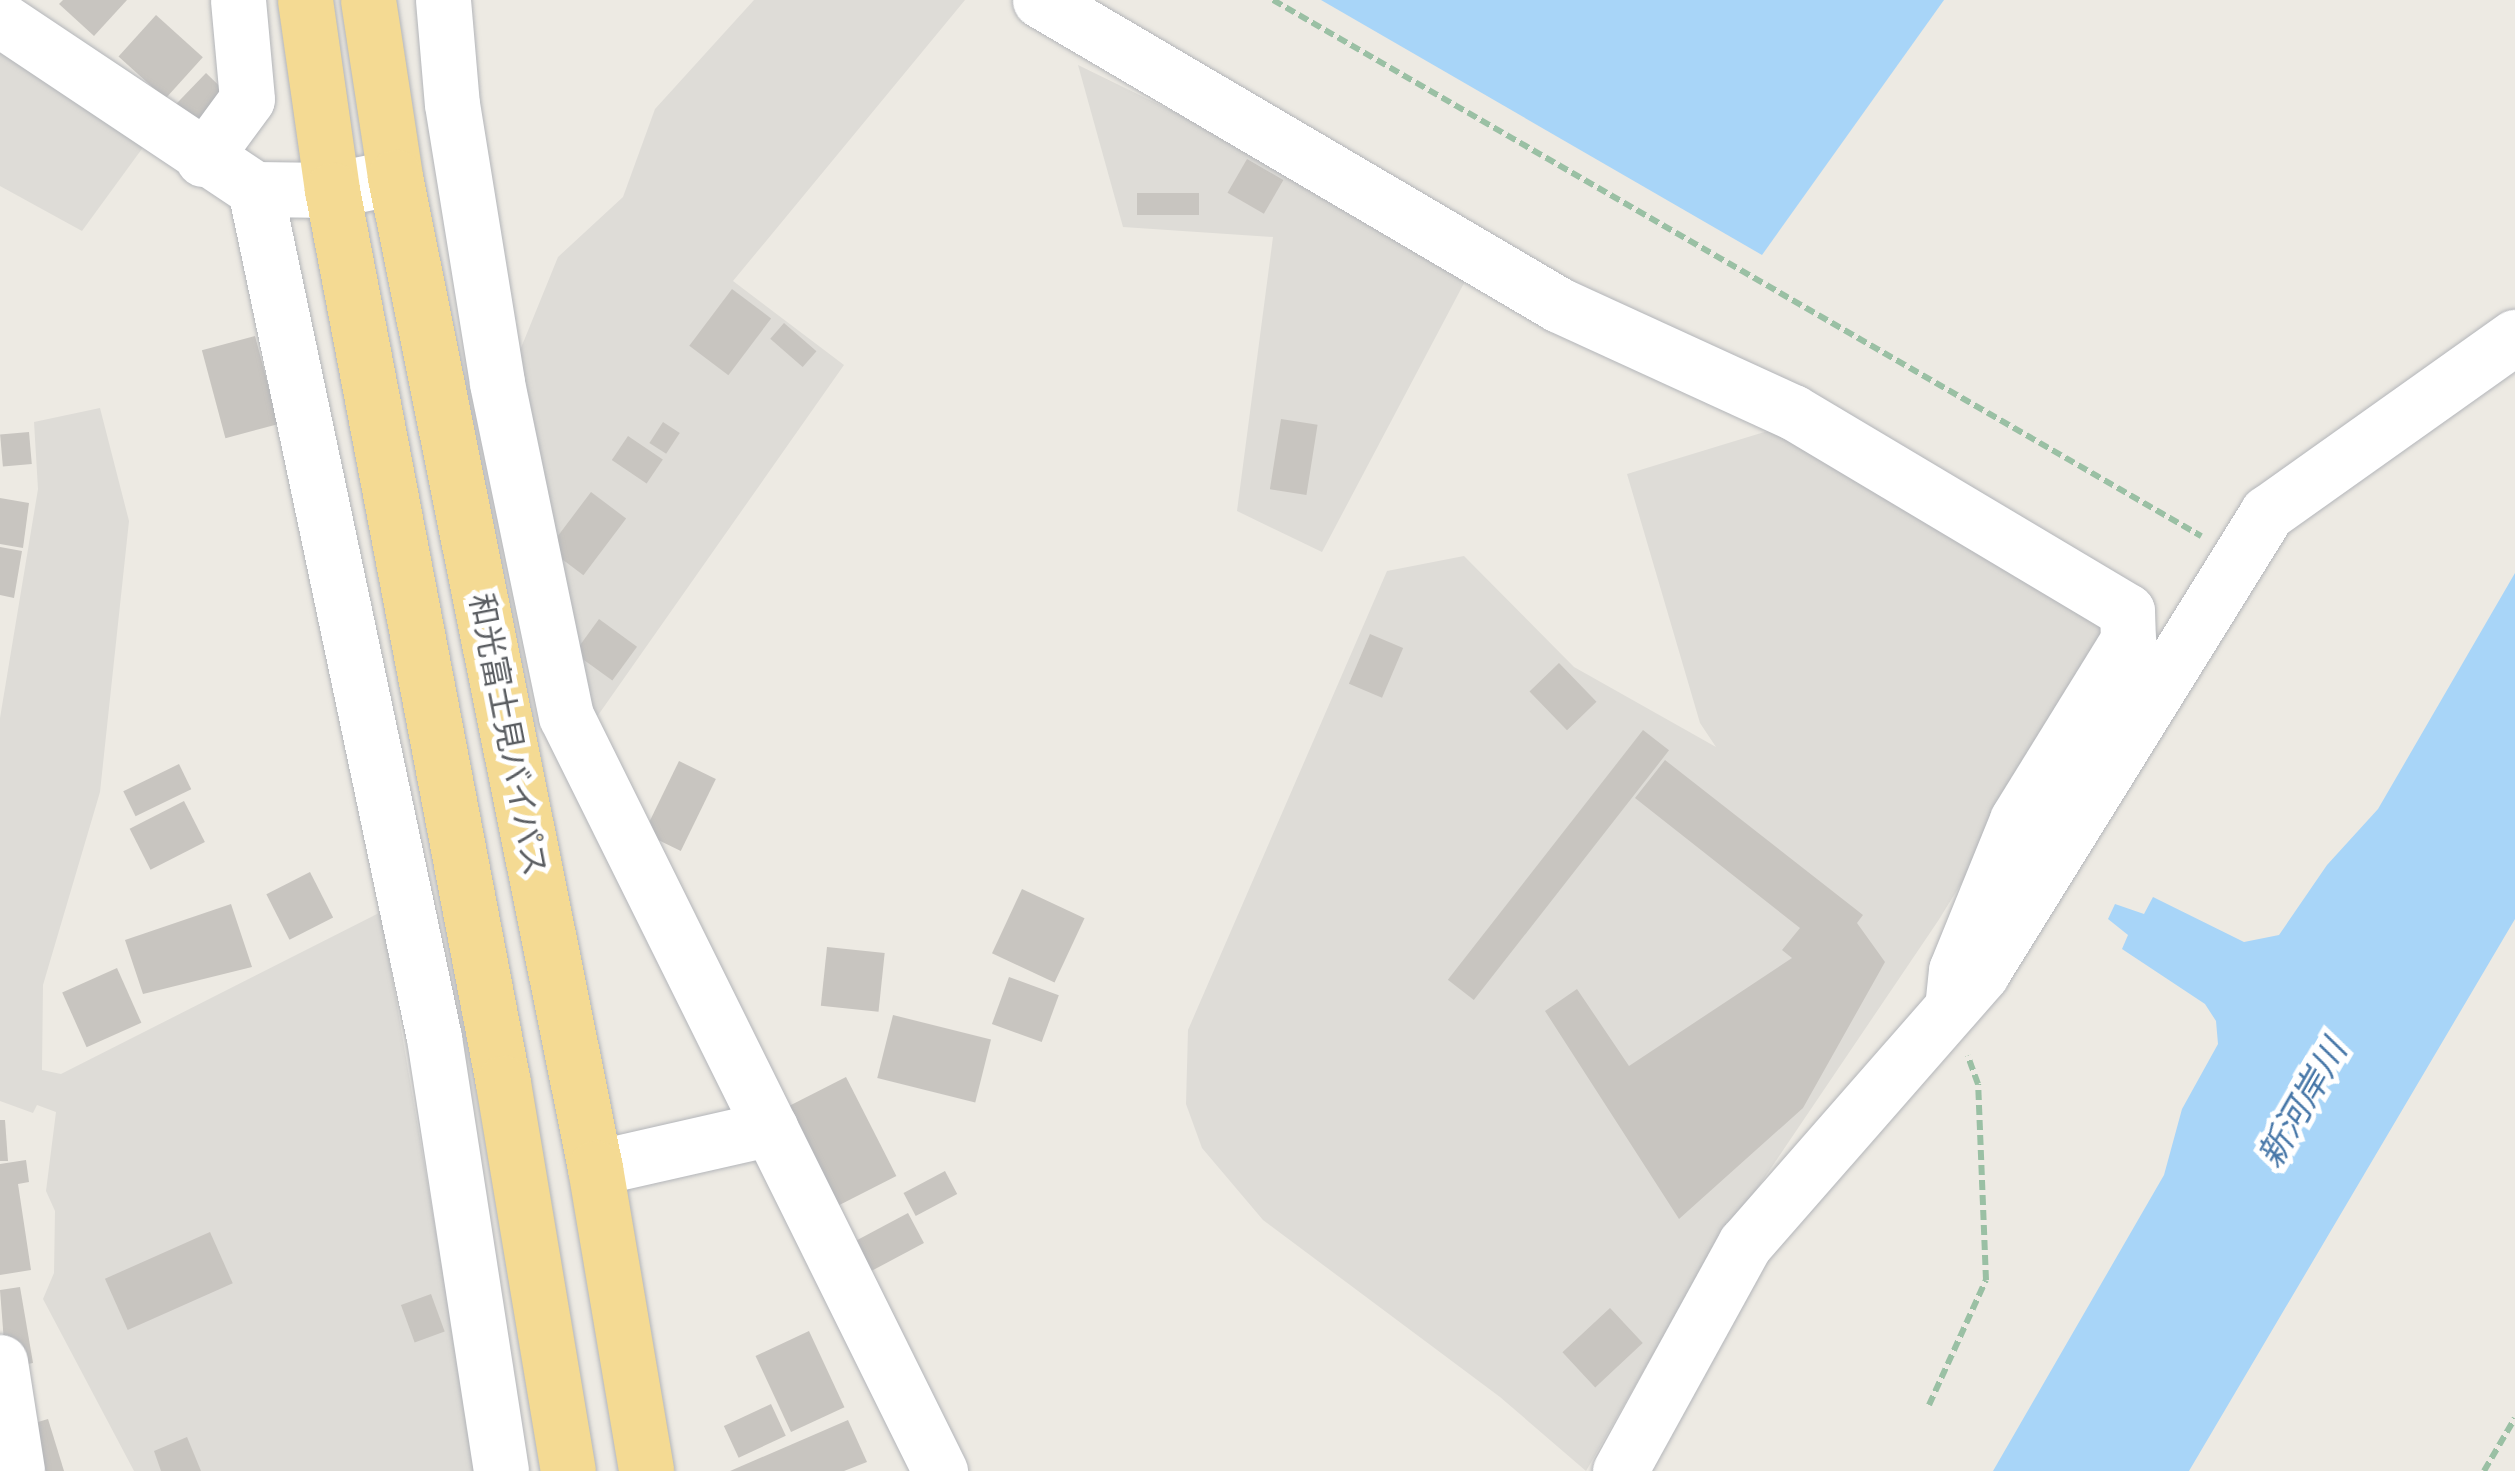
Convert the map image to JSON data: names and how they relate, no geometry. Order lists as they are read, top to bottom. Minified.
{"streets":{"highway":["和光富士見バイパス"]},"water":["新河岸川"]}
